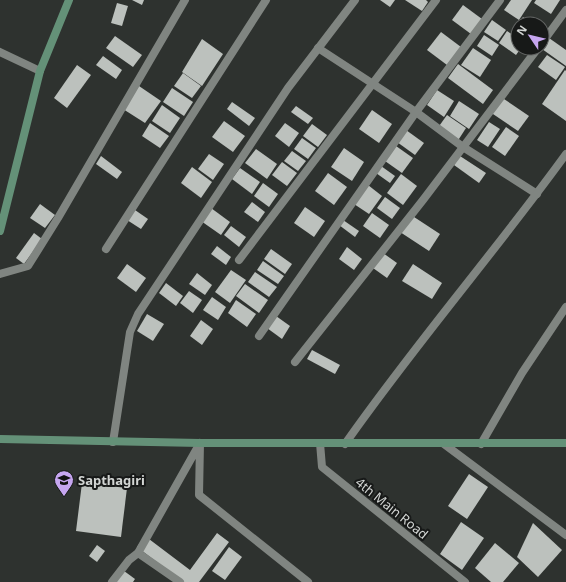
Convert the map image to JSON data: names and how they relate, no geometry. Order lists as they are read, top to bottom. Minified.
{"streets":{"street":["4th Main Road"]},"places":{"school or university":["Sapthagiri"]},"north":"top left"}
